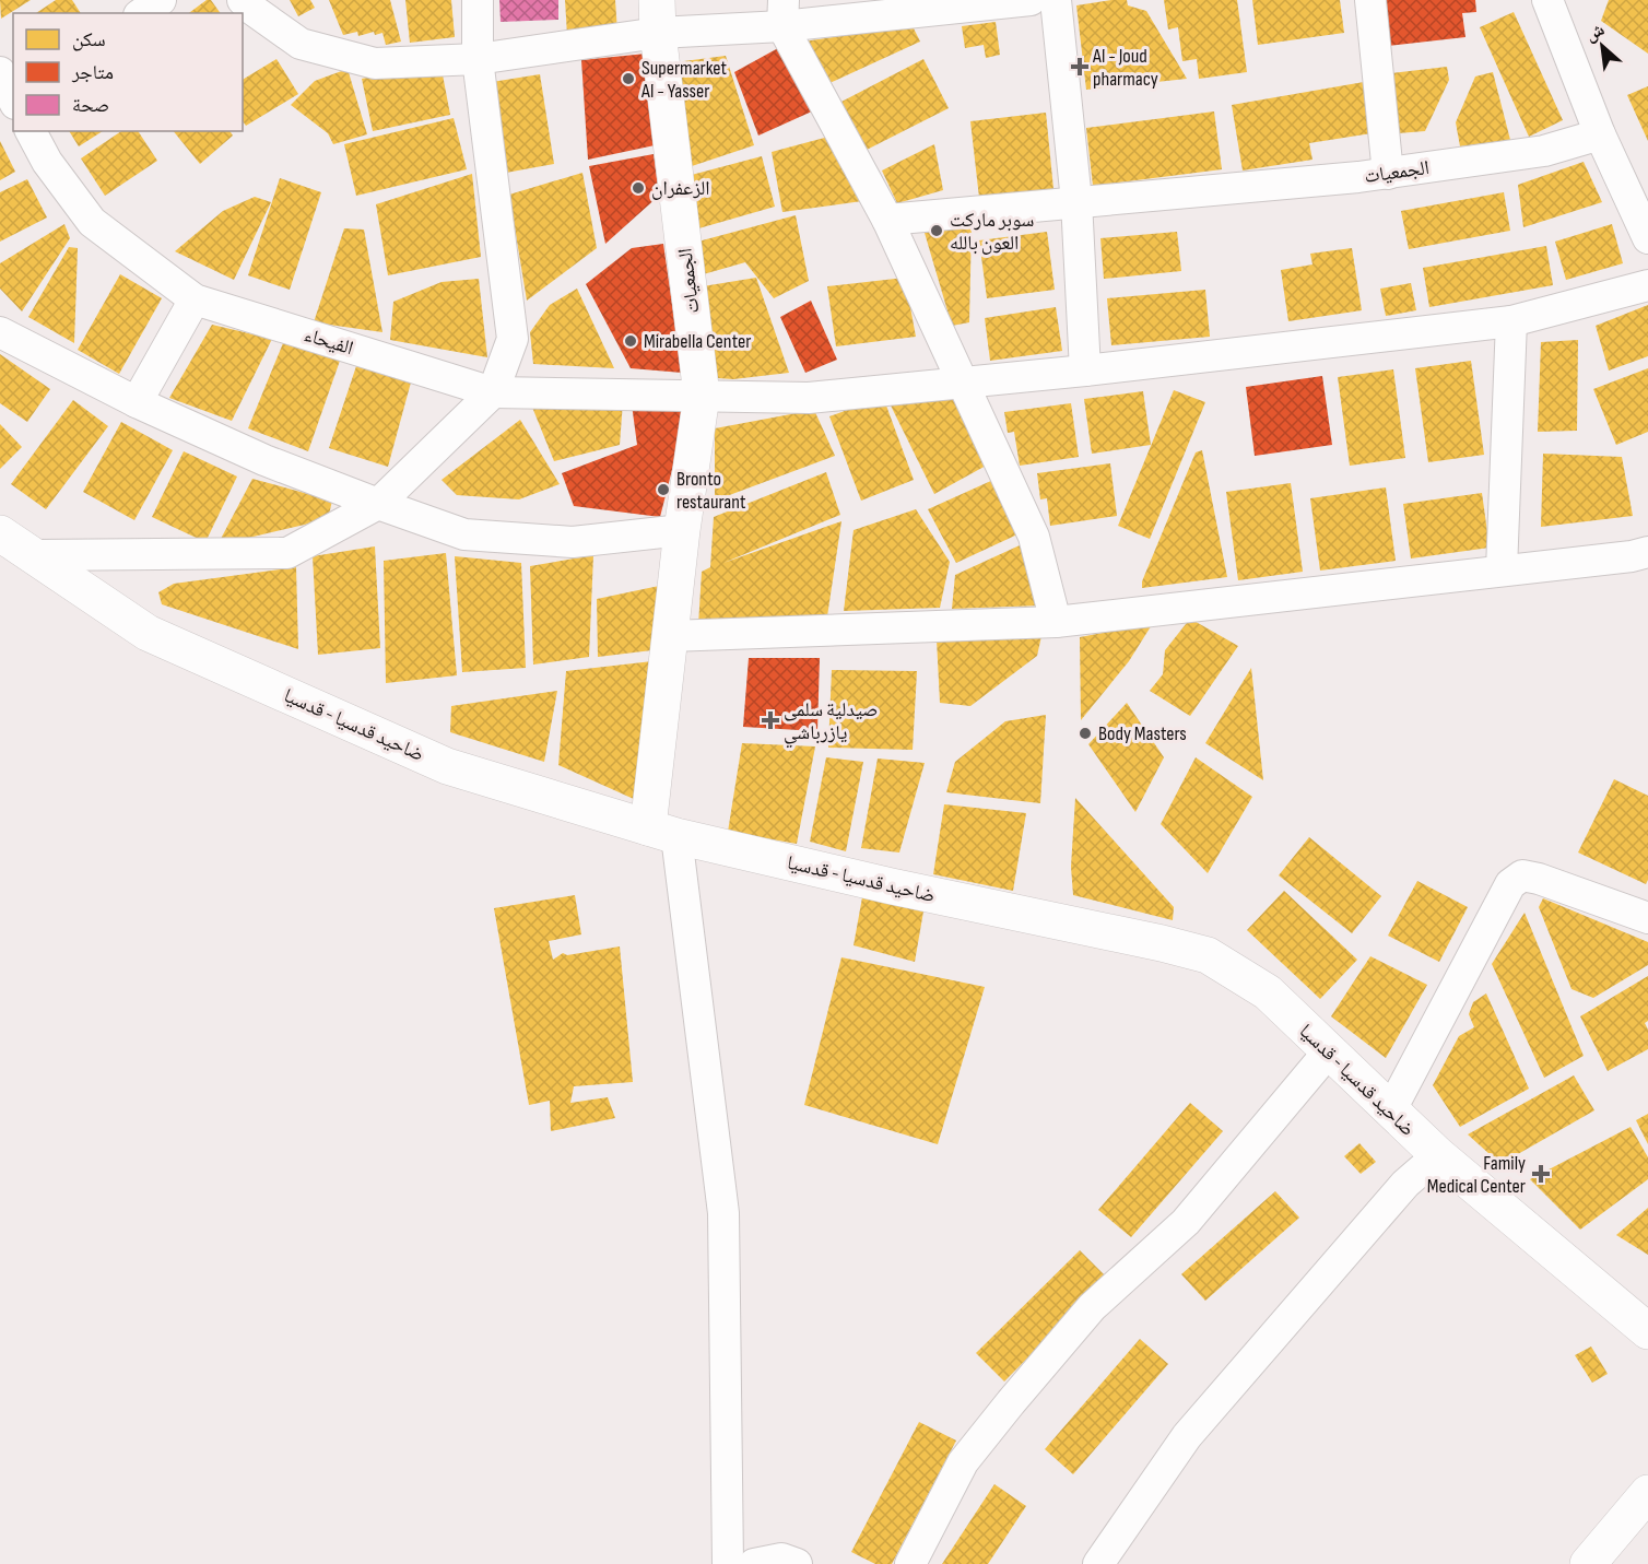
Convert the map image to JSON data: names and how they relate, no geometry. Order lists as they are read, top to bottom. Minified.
{"streets":{"main road":["الجمعيات","ضاحيد قدسيا - قدسيا"],"street":["الفيحاء"]},"crossings":[["الجمعيات","الفيحاء"],["الجمعيات","ضاحيد قدسيا - قدسيا"]],"places":{"health":["Al - Joud pharmacy","صيدلية سلمى يازرباشي","Family Medical Center"],"other":["Supermarket Al - Yasser","الزعفران","سوبر ماركت العون بالله","Mirabella Center","Bronto restaurant","Body Masters"]},"legend":["سكن","متاجر","صحة"],"north":"top left"}
